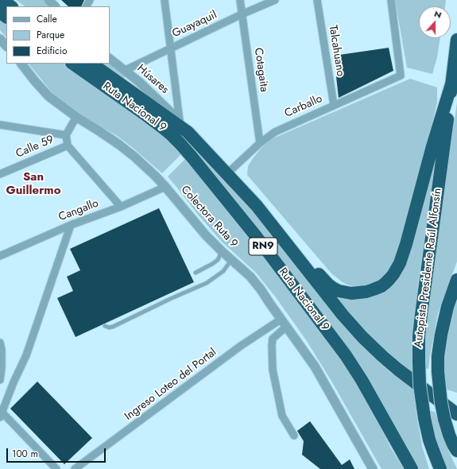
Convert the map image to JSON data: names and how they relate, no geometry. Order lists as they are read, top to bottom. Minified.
{"streets":{"highway":["Ruta Nacional 9","RN9","Autopista Presidente Raúl Alfonsín"],"street":["Guayaquil","Talcahuano","Cotagaita","Húsares","Carballo","Calle 59","Cangallo","Colectora Ruta 9","Ingreso Loteo del Portal"]},"crossings":[["Guayaquil","Cotagaita"],["Guayaquil","Húsares"],["Talcahuano","Carballo"],["Cotagaita","Carballo"],["Húsares","Ruta Nacional 9"],["Carballo","Ruta Nacional 9"],["Calle 59","Colectora Ruta 9"],["Cangallo","Colectora Ruta 9"],["Colectora Ruta 9","Ingreso Loteo del Portal"]],"districts":["San Guillermo"],"legend":["Calle","Parque","Edificio"],"scale_bar":"100 m","north":"top"}
